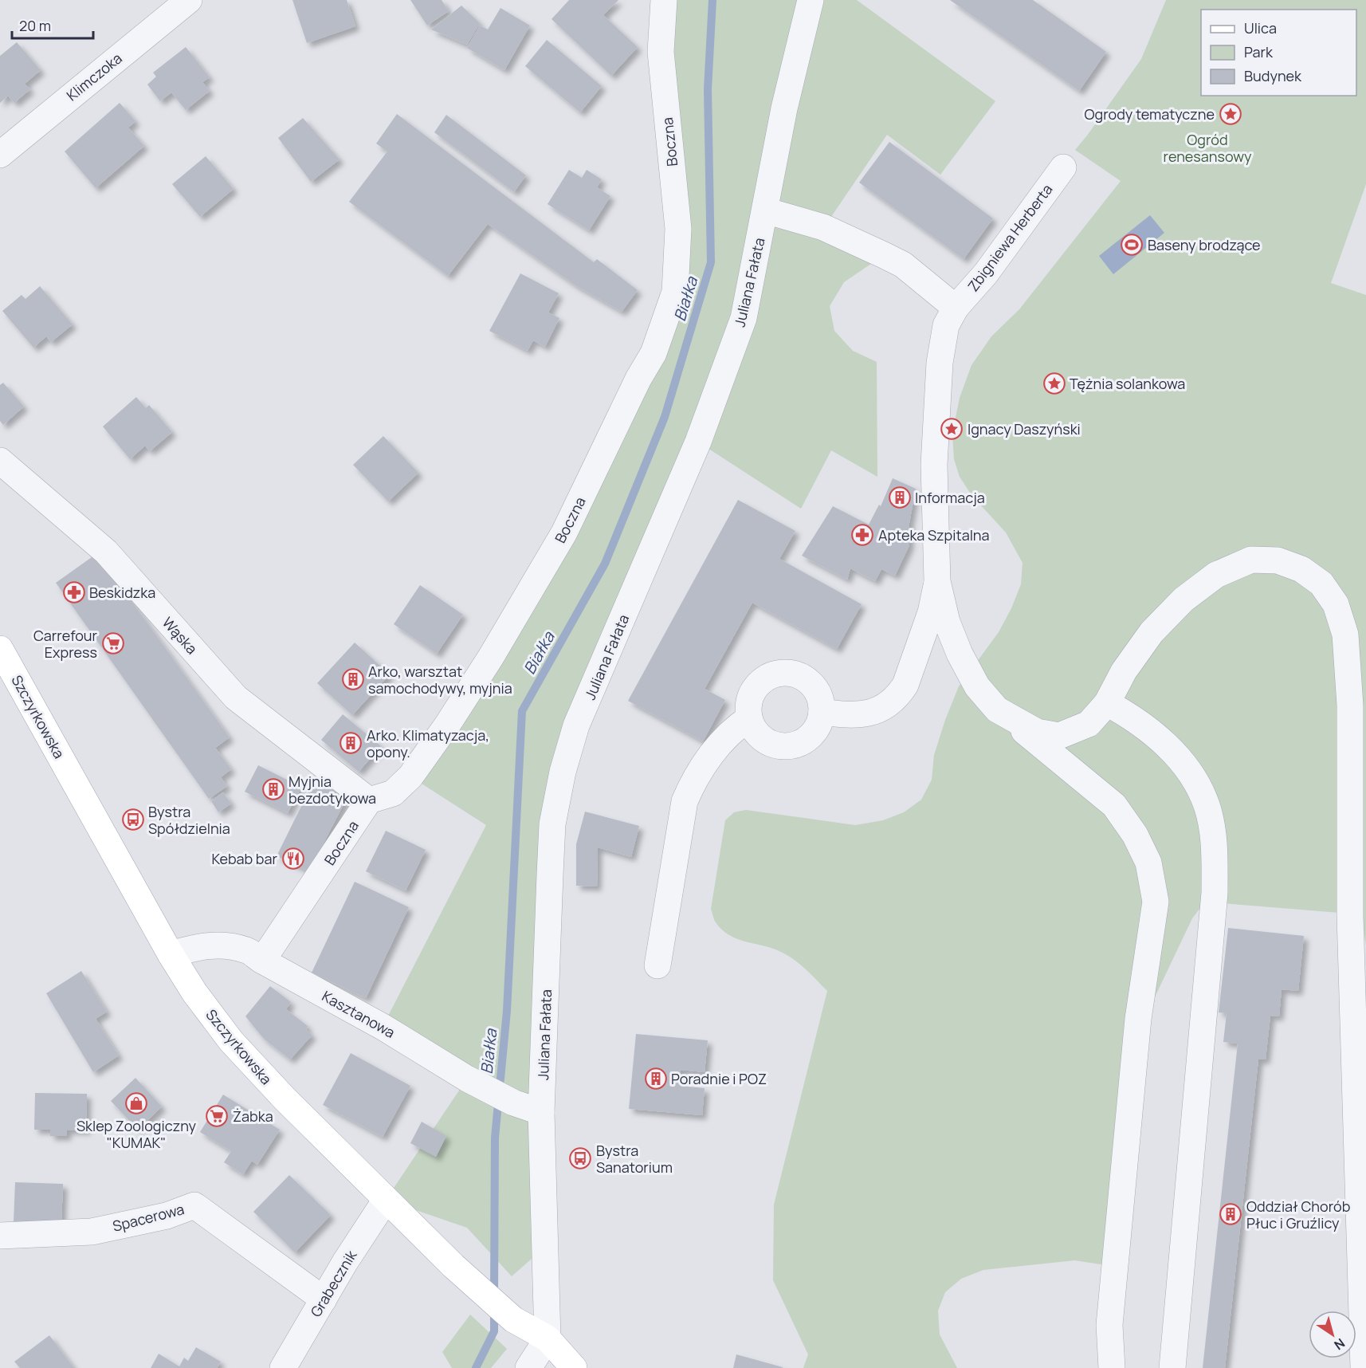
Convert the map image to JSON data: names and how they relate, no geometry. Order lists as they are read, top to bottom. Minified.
{"streets":{"main road":["Szczyrkowska"],"street":["Klimczoka","Boczna","Zbigniewa Herberta","Juliana Fałata","Wąska","Kasztanowa","Spacerowa","Grabecznik"]},"crossings":[["Boczna","Wąska"],["Boczna","Kasztanowa"],["Juliana Fałata","Szczyrkowska"],["Juliana Fałata","Kasztanowa"],["Szczyrkowska","Kasztanowa"],["Szczyrkowska","Grabecznik"],["Spacerowa","Grabecznik"]],"water":["Białka"],"parks":["Ogród renesansowy"],"places":{"place":["Ogrody tematyczne","Tężnia solankowa","Ignacy Daszyński"],"sports":["Baseny brodzące"],"building":["Informacja","Arko, warsztat samochodywy, myjnia","Arko. Klimatyzacja, opony.","Myjnia bezdotykowa","Poradnie i POZ","Oddział Chorób Płuc i Gruźlicy"],"pharmacy":["Apteka Szpitalna","Beskidzka"],"supermarket":["Carrefour Express","Żabka"],"bus stop":["Bystra Spółdzielnia","Bystra Sanatorium"],"restaurant":["Kebab bar"],"shop":["Sklep Zoologiczny \"KUMAK\""]},"legend":["Ulica","Park","Budynek"],"scale_bar":"20 m","north":"bottom right"}
